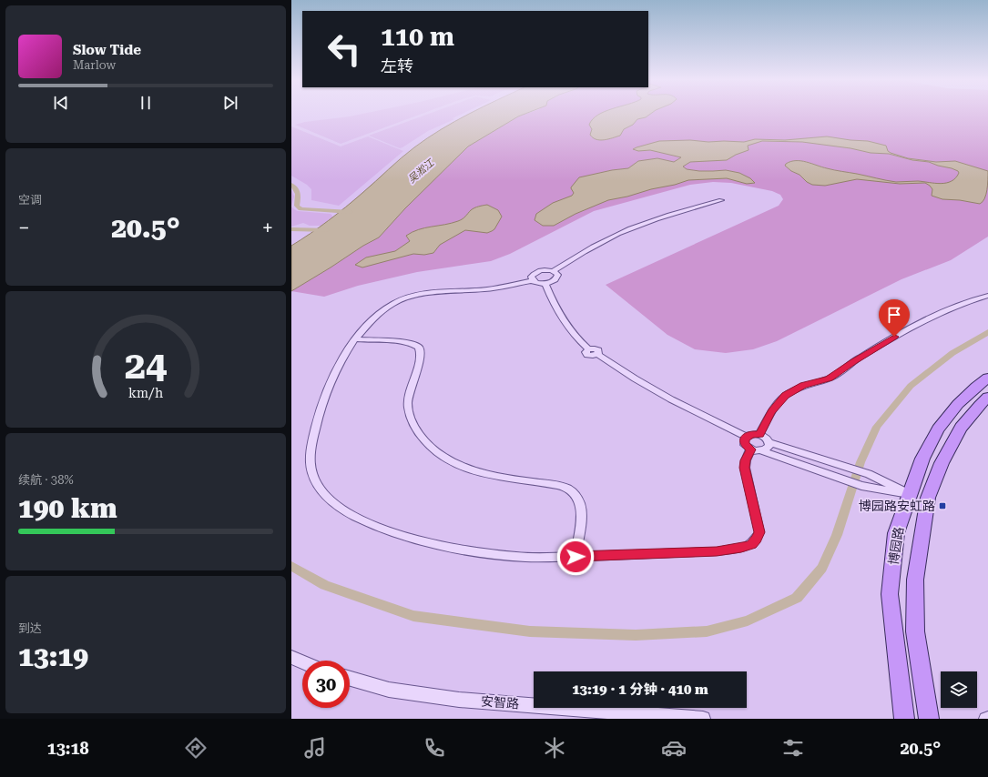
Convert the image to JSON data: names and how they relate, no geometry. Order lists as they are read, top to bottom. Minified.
{"streets":{"main road":["博园路"],"street":["安智路"]},"water":["吴淞江"],"places":{"transit":["博园路安虹路"]},"page":{"turn":["110 m","左转"],"song":["Slow Tide","Marlow"],"tile":["空调",["续航 · 38%","190 km"],["到达","13:19"]],"heat":["−","20.5°","+"],"limit":"30","trip":"13:19 · 1 分钟 · 410 m","tabs":["13:18","20.5°"],"gauge":["24","km/h"]}}
